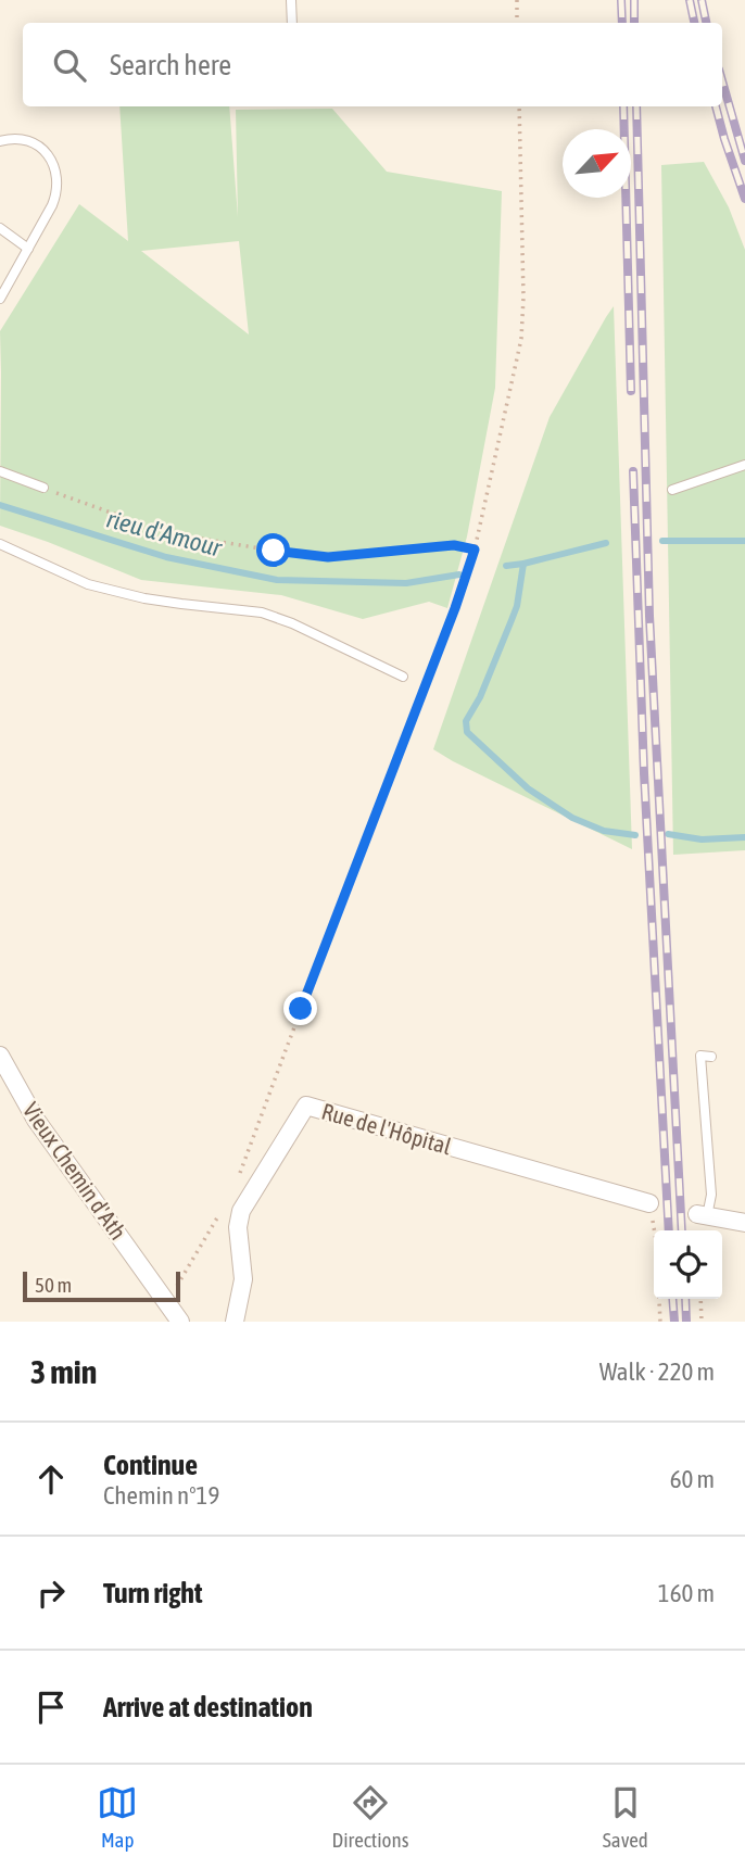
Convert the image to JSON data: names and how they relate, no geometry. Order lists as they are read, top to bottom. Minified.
{"streets":{"street":["Rue de l'Hôpital","Vieux Chemin d'Ath"]},"water":["rieu d'Amour"],"scale_bar":"50 m","north":"top right","page":{"search":"Search here","scale":"50 m","heading":["3 min","Walk · 220 m"],"list":[["Continue","Chemin n°19","60 m"],["Turn right","160 m"],"Arrive at destination"],"nav":["Map","Directions","Saved"]}}
